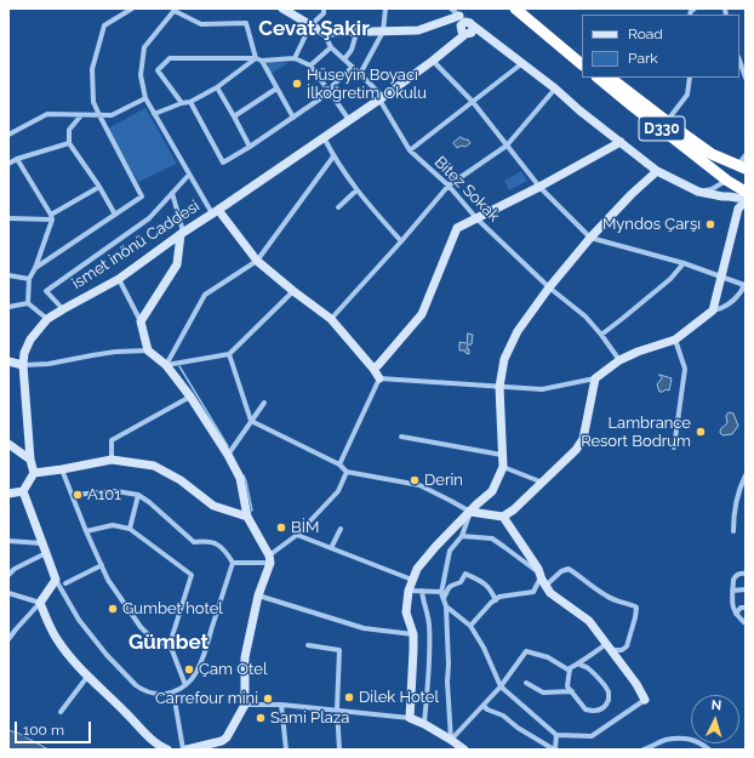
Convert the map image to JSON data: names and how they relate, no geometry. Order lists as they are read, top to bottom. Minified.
{"streets":{"highway":["D330"],"street":["Bitez Sokak","ismet inönü Caddesi"]},"crossings":[["Bitez Sokak","ismet inönü Caddesi"]],"districts":["Cevat Şakir","Gümbet"],"places":["Hüseyin Boyacı İlköğretim Okulu","Myndos Çarşı","Lambrance Resort Bodrum","Derin","A101","BİM","Gumbet hotel","Çam Otel","Dilek Hotel","Carrefour mini","Sami Plaza"],"legend":["Road","Park"],"scale_bar":"100 m","north":"top"}
